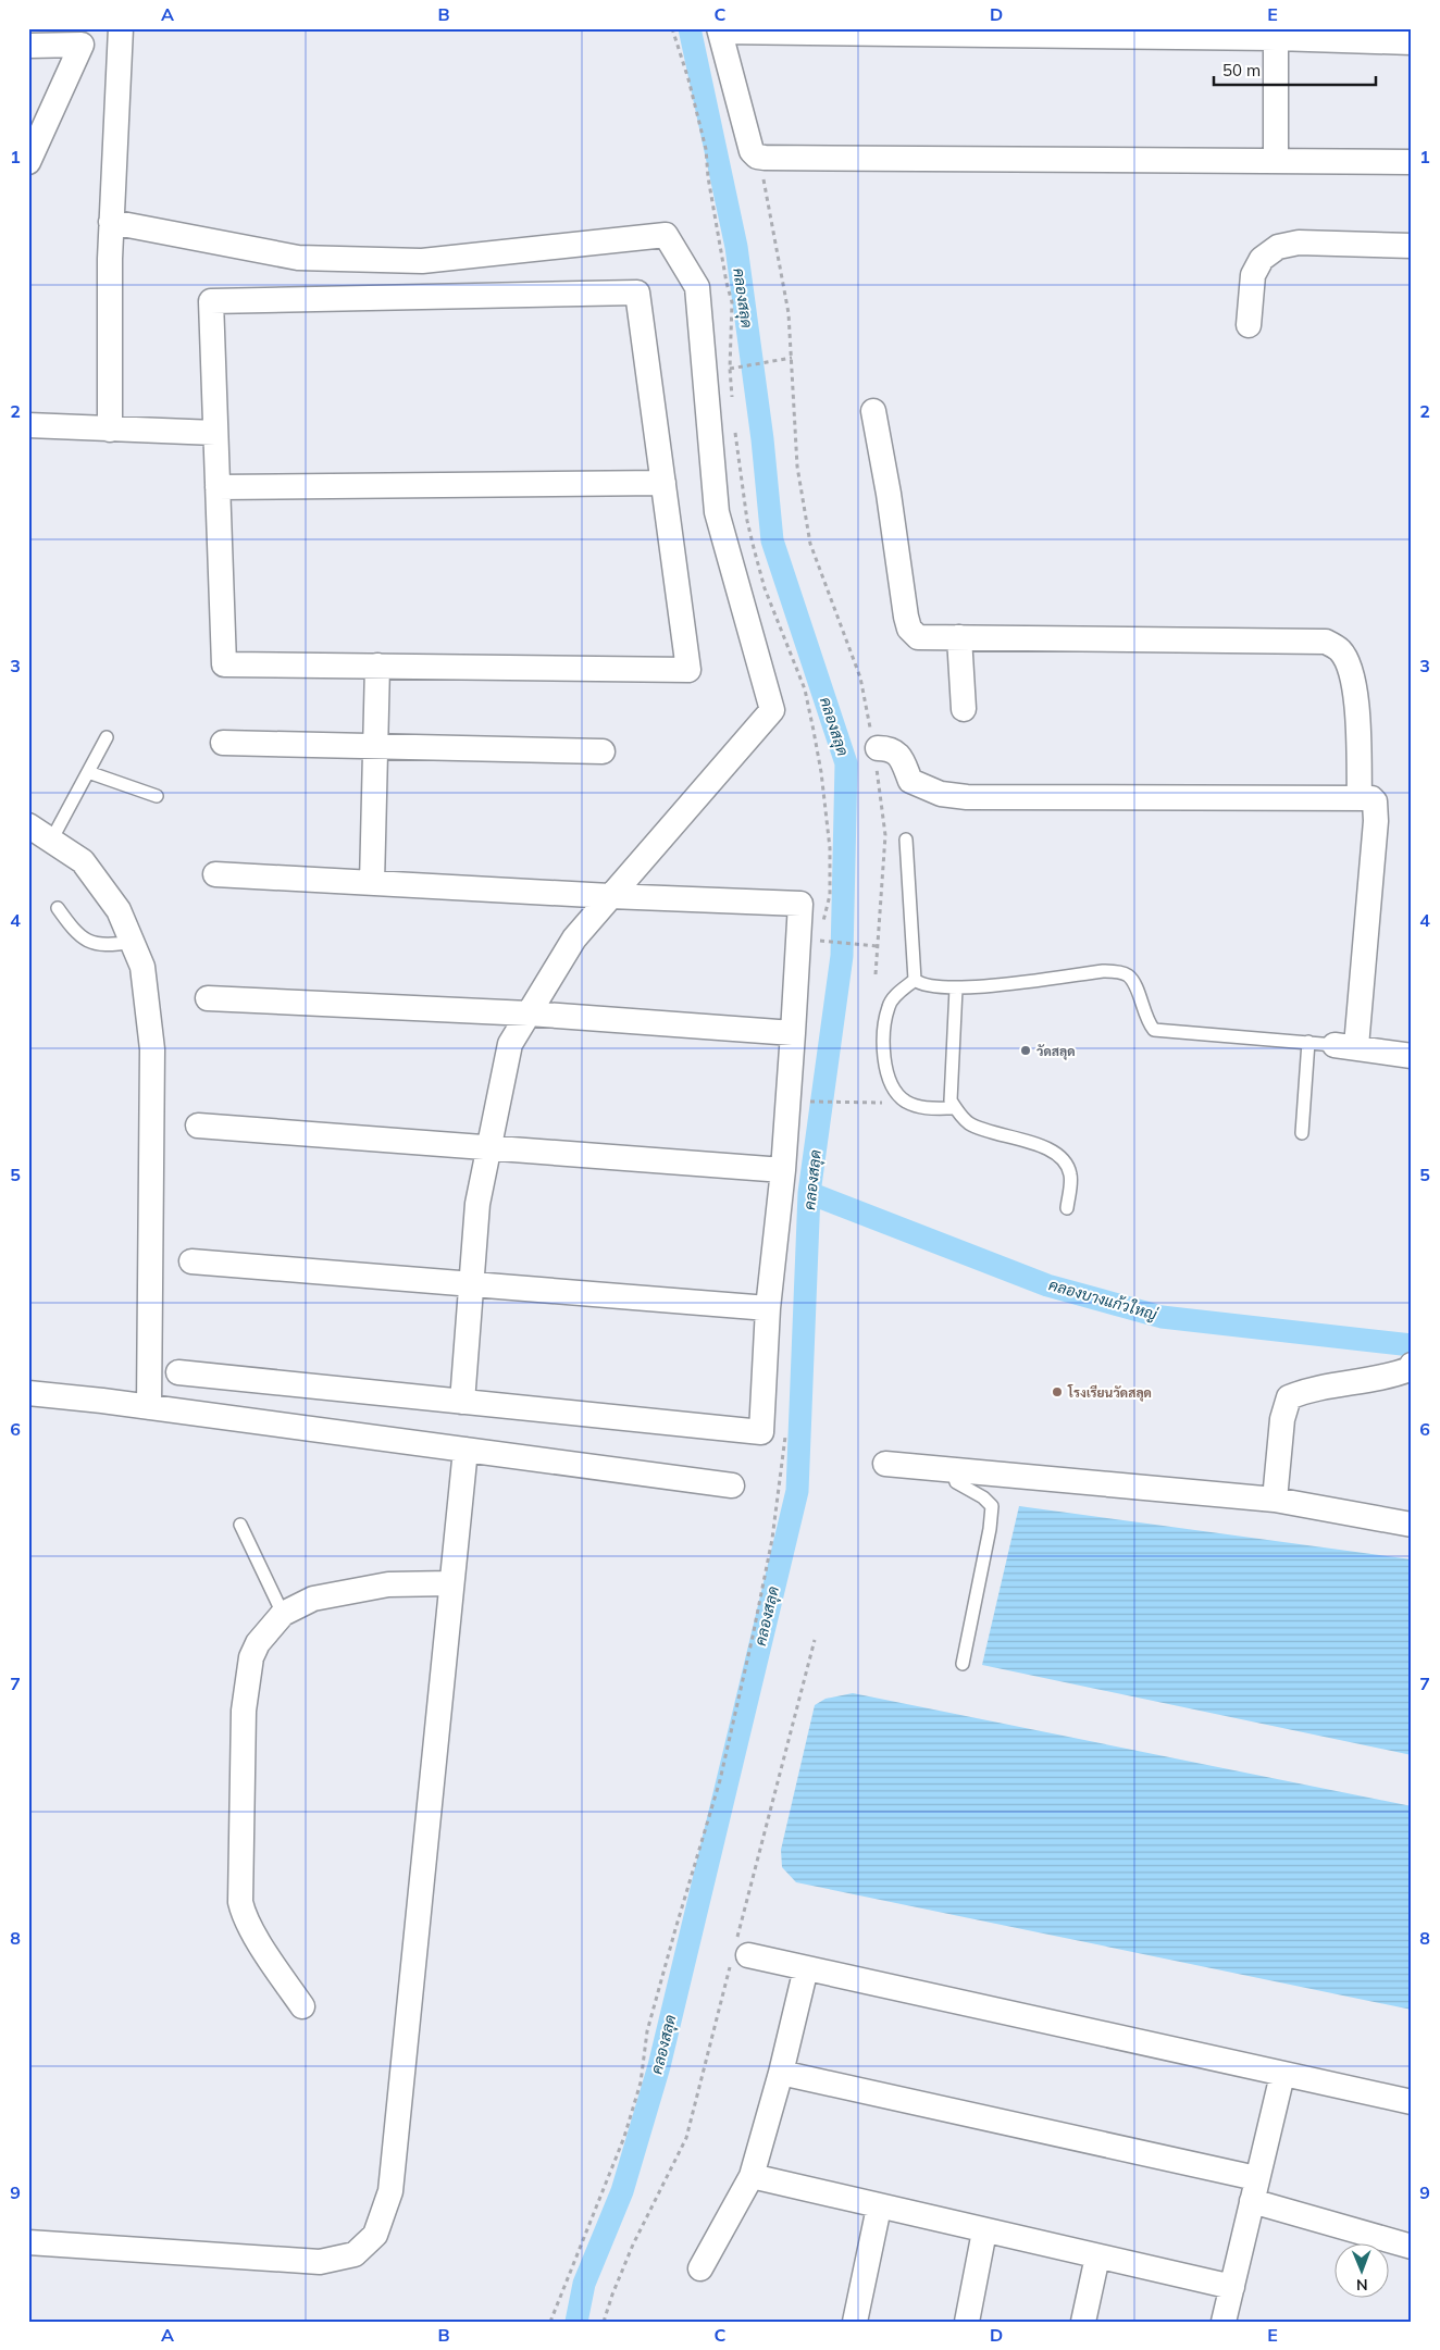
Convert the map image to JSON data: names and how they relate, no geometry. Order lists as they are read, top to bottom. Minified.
{"water":["คลองสลุด","คลองบางแก้วใหญ่"],"places":["วัดสลุด","โรงเรียนวัดสลุด"],"scale_bar":"50 m","north":"bottom","grid":{"columns":["A","B","C","D","E"],"rows":["1","2","3","4","5","6","7","8","9"]}}
